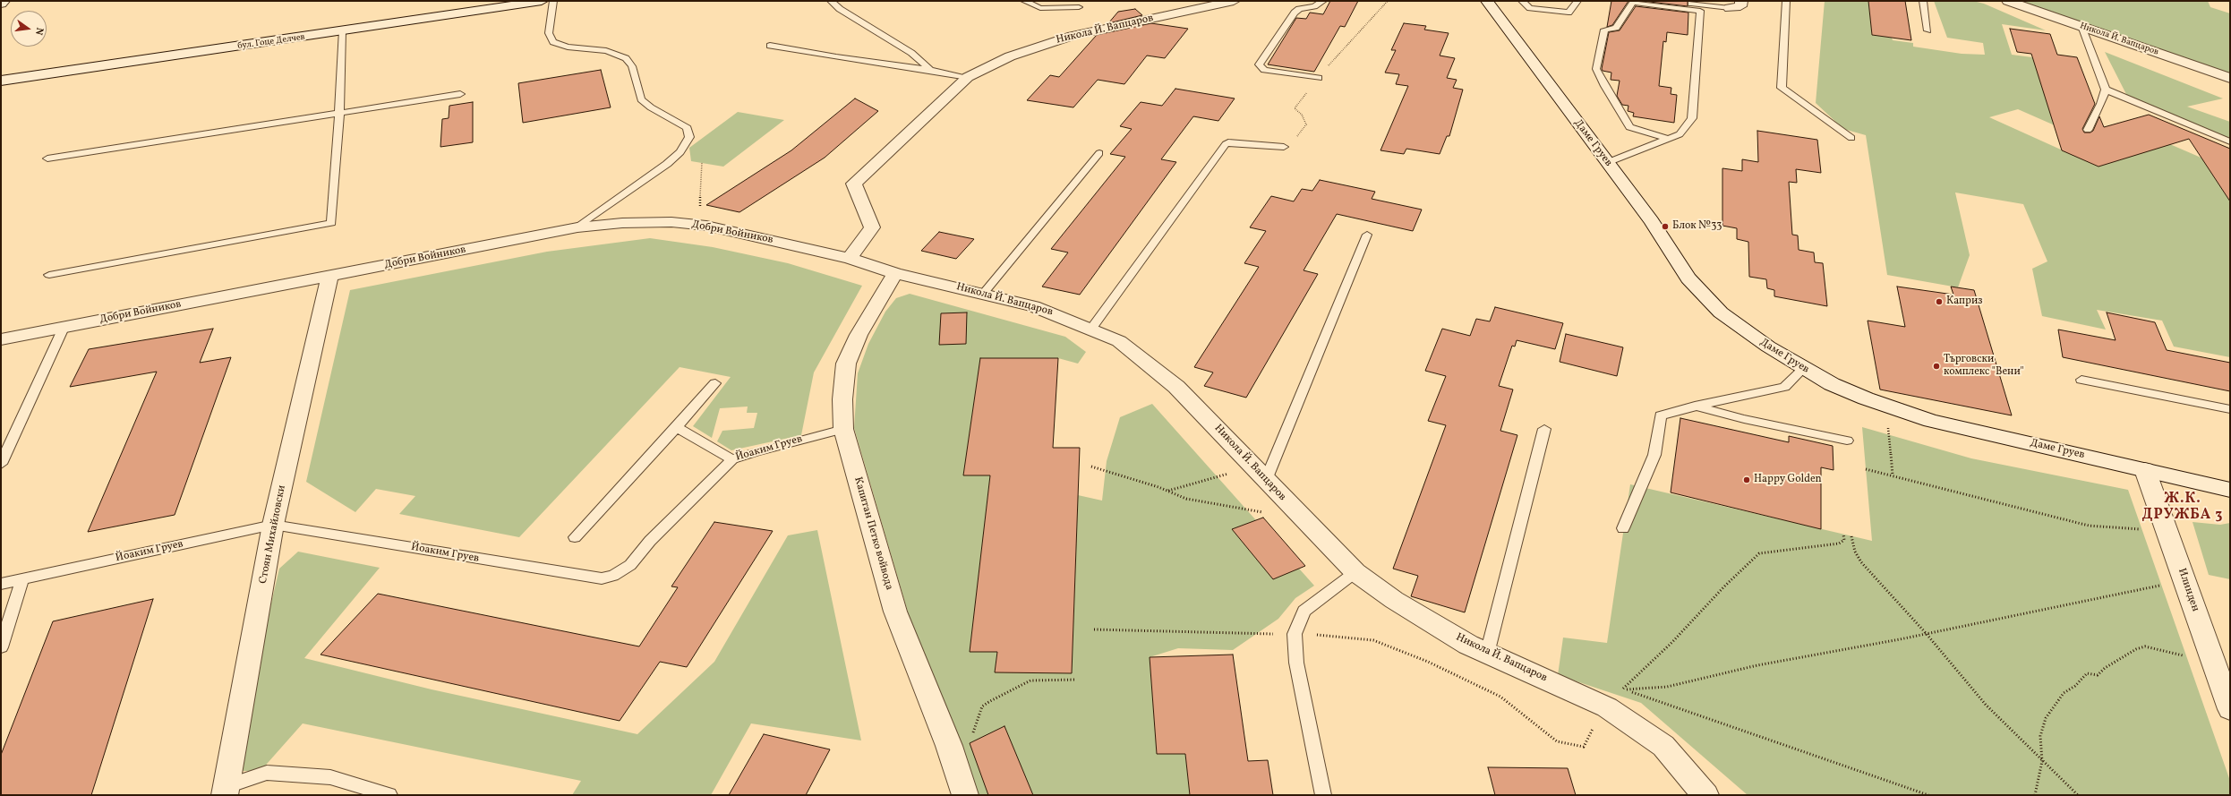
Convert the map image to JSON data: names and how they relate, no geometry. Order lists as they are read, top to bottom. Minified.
{"streets":{"street":["Никола Й. Вапцаров","бул. Гоце Делчев","Даме Груев","Добри Войников","Капитан Петко войвода","Стоян Михайловски","Илинден"],"lane":["Йоаким Груев"]},"crossings":[["Никола Й. Вапцаров","Добри Войников"],["Никола Й. Вапцаров","Капитан Петко войвода"],["Даме Груев","Илинден"],["Добри Войников","Стоян Михайловски"],["Йоаким Груев","Капитан Петко войвода"],["Йоаким Груев","Стоян Михайловски"]],"districts":["Ж.К. ДРУЖБА 3"],"places":["Блок №33","Каприз","Търговски комплекс \"Вени\"","Happy Golden"],"north":"right"}
